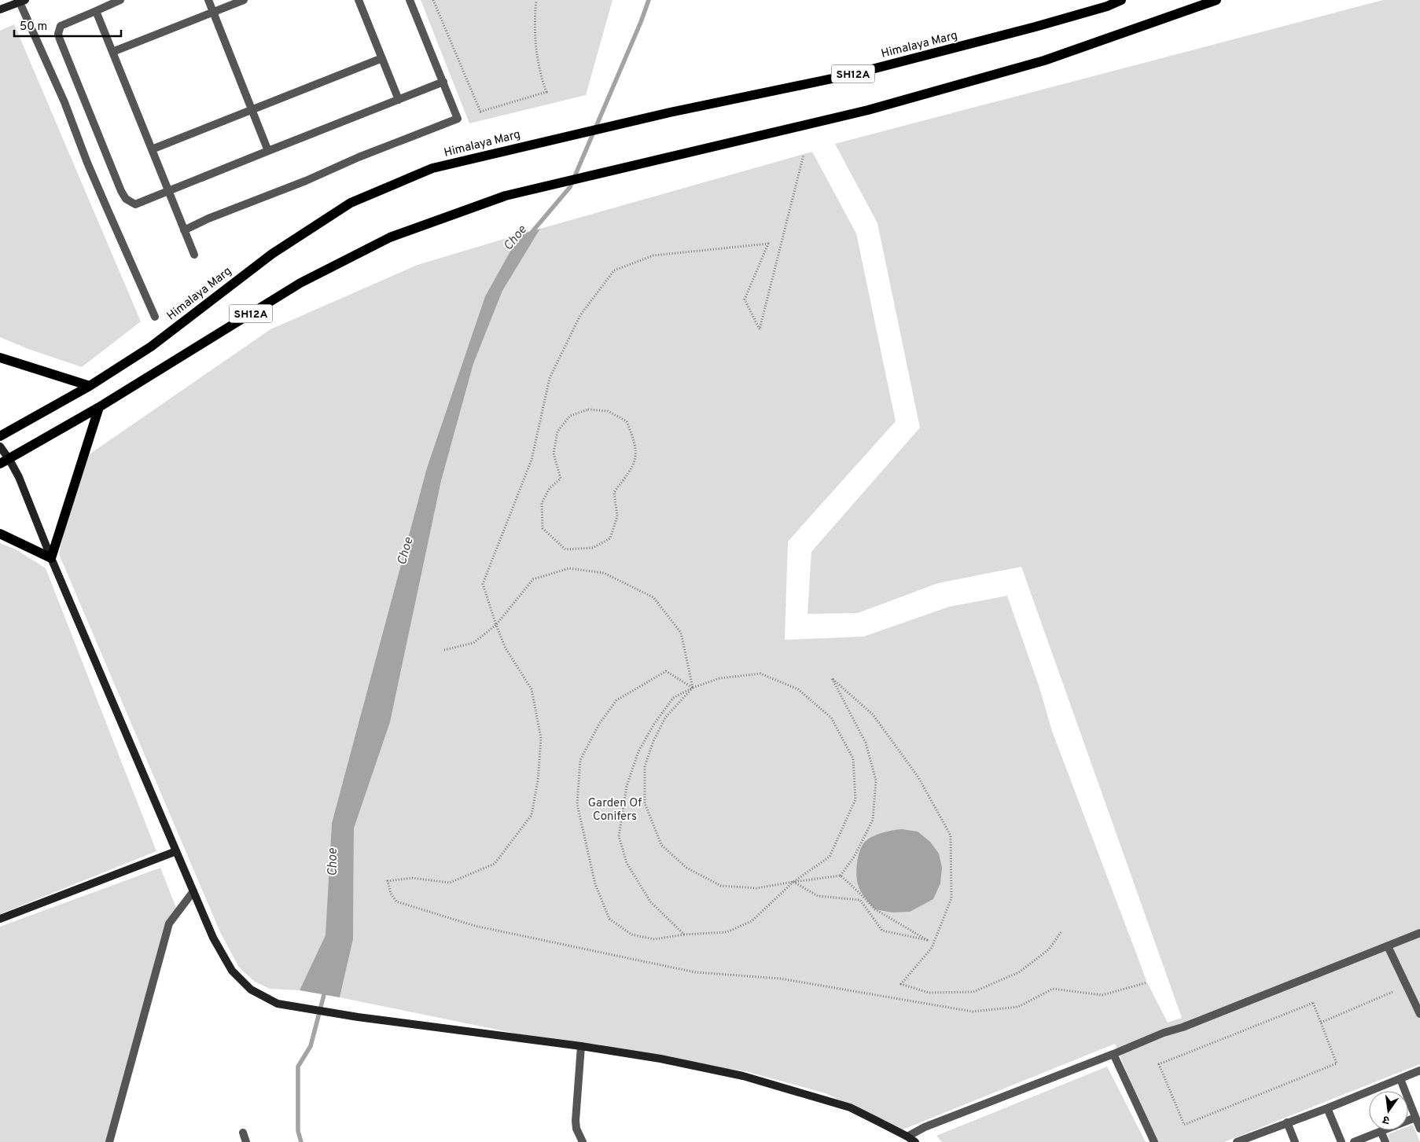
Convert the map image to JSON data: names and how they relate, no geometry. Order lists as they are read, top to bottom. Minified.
{"streets":{"main road":["Himalaya Marg","SH12A"]},"water":["Choe"],"parks":["Garden Of Conifers"],"scale_bar":"50 m","north":"bottom"}
